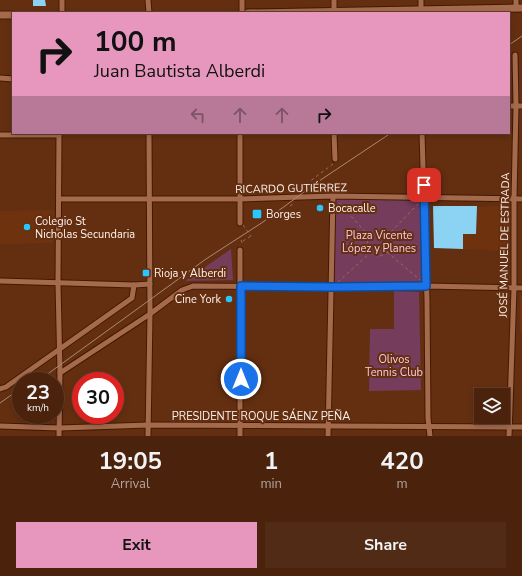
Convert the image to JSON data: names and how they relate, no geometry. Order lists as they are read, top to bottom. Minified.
{"streets":{"street":["RICARDO GUTIÉRREZ","JOSÉ MANUEL DE ESTRADA","PRESIDENTE ROQUE SÁENZ PEÑA"]},"crossings":[["RICARDO GUTIÉRREZ","JOSÉ MANUEL DE ESTRADA"],["JOSÉ MANUEL DE ESTRADA","PRESIDENTE ROQUE SÁENZ PEÑA"]],"parks":["Plaza Vicente López y Planes","Olivos Tennis Club"],"places":{"other":["Bocacalle","Colegio St Nicholas Secundaria","Cine York"],"transit":["Borges","Rioja y Alberdi"]},"page":{"turn":["100 m","Juan Bautista Alberdi"],"speed":"23 km/h","limit":"30","eta":["19:05","Arrival","1","min","420","m"],"buttons":["Exit","Share"]}}
